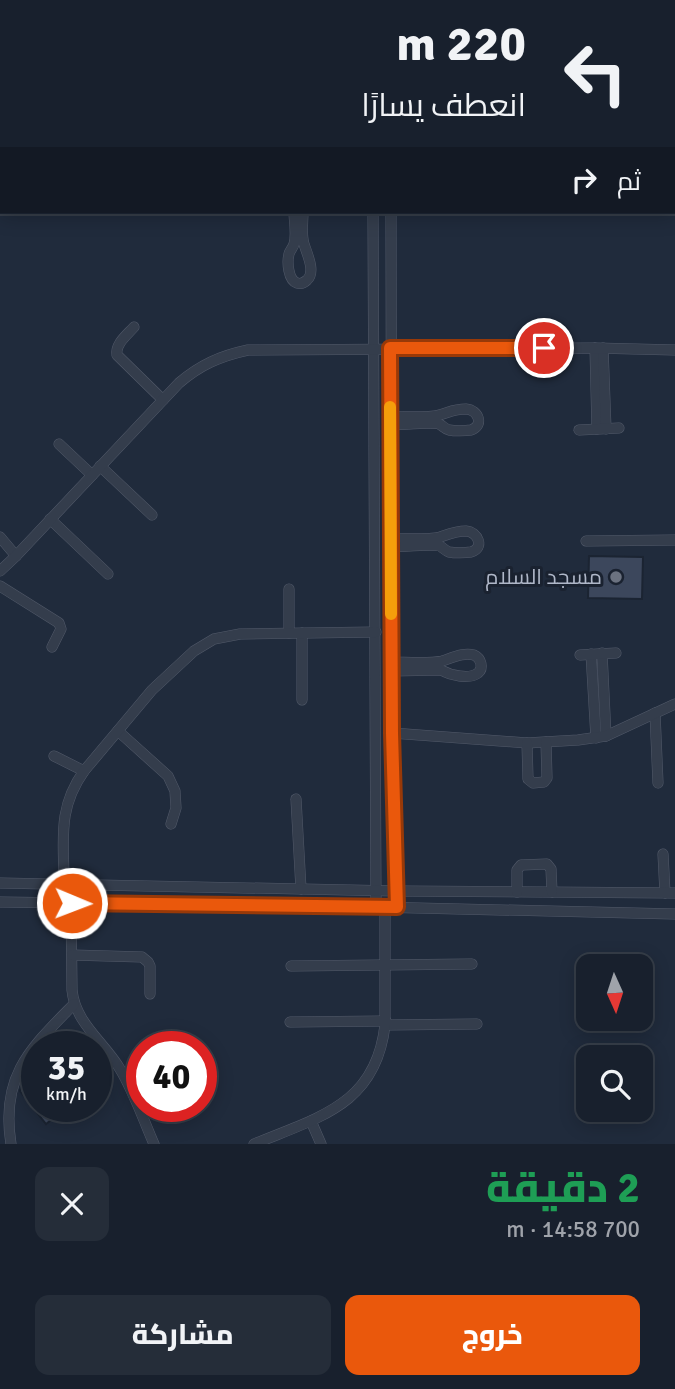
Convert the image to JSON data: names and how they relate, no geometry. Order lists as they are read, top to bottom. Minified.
{"places":["مسجد السلام"],"north":"bottom","page":{"turn":["220 m","انعطف يسارًا"],"then":"ثم","speed":"35 km/h","limit":"40","heading":["2 دقيقة","700 m · 14:58"],"buttons":["خروج","مشاركة"]}}
